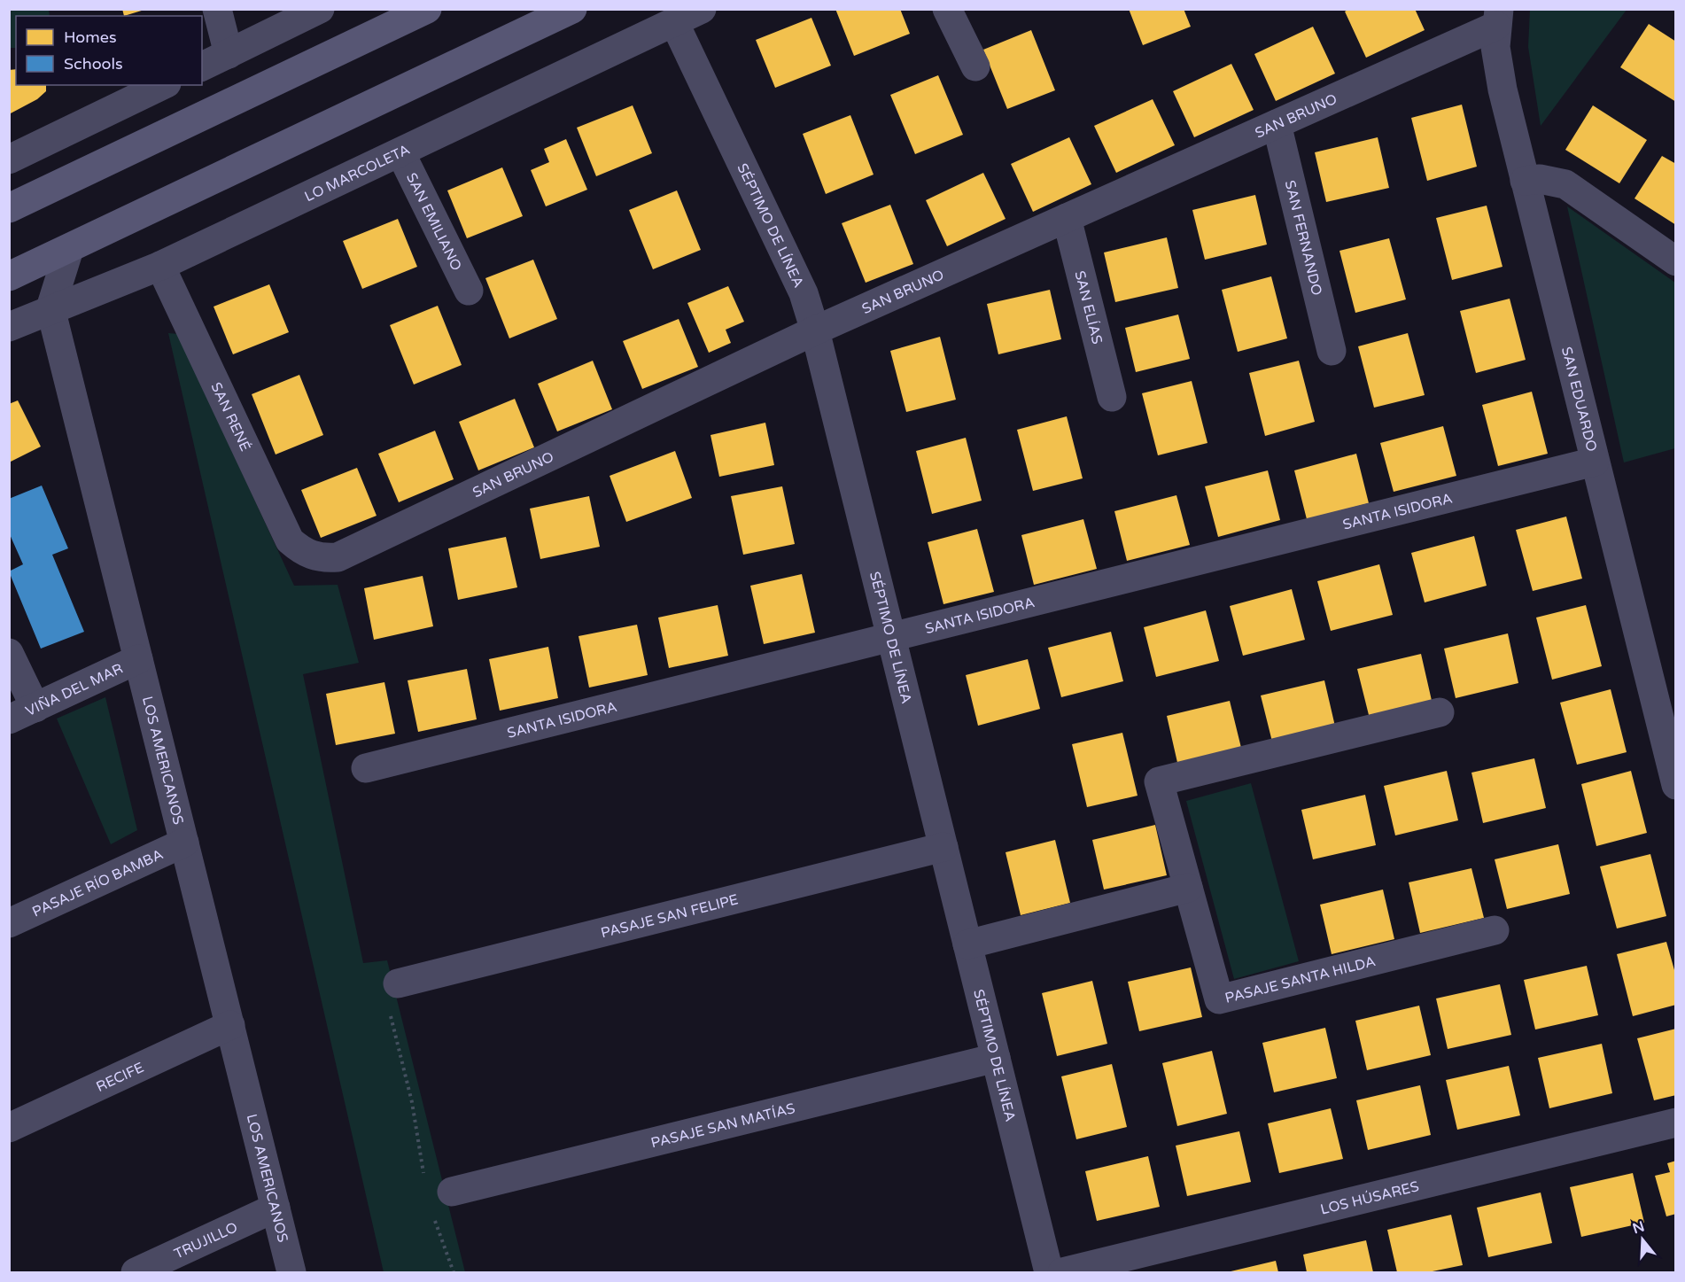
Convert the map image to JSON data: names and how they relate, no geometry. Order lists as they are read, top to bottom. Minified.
{"streets":{"street":["SAN BRUNO","LO MARCOLETA","SAN EMILIANO","SÉPTIMO DE LÍNEA","SAN FERNANDO","SAN ELÍAS","SAN EDUARDO","SAN RENÉ","SANTA ISIDORA","VIÑA DEL MAR","LOS AMERICANOS","PASAJE RÍO BAMBA","PASAJE SAN FELIPE","PASAJE SANTA HILDA","RECIFE","PASAJE SAN MATÍAS","LOS HÚSARES","TRUJILLO"]},"crossings":[["SAN BRUNO","SÉPTIMO DE LÍNEA"],["SAN BRUNO","SAN FERNANDO"],["SAN BRUNO","SAN ELÍAS"],["SAN BRUNO","SAN EDUARDO"],["SAN BRUNO","SAN RENÉ"],["LO MARCOLETA","SAN EMILIANO"],["LO MARCOLETA","SÉPTIMO DE LÍNEA"],["LO MARCOLETA","SAN RENÉ"],["LO MARCOLETA","LOS AMERICANOS"],["SÉPTIMO DE LÍNEA","SANTA ISIDORA"],["SÉPTIMO DE LÍNEA","PASAJE SAN FELIPE"],["SÉPTIMO DE LÍNEA","PASAJE SAN MATÍAS"],["SAN EDUARDO","SANTA ISIDORA"],["VIÑA DEL MAR","LOS AMERICANOS"],["LOS AMERICANOS","PASAJE RÍO BAMBA"],["LOS AMERICANOS","RECIFE"],["LOS AMERICANOS","TRUJILLO"]],"legend":["Homes","Schools"],"north":"top"}
